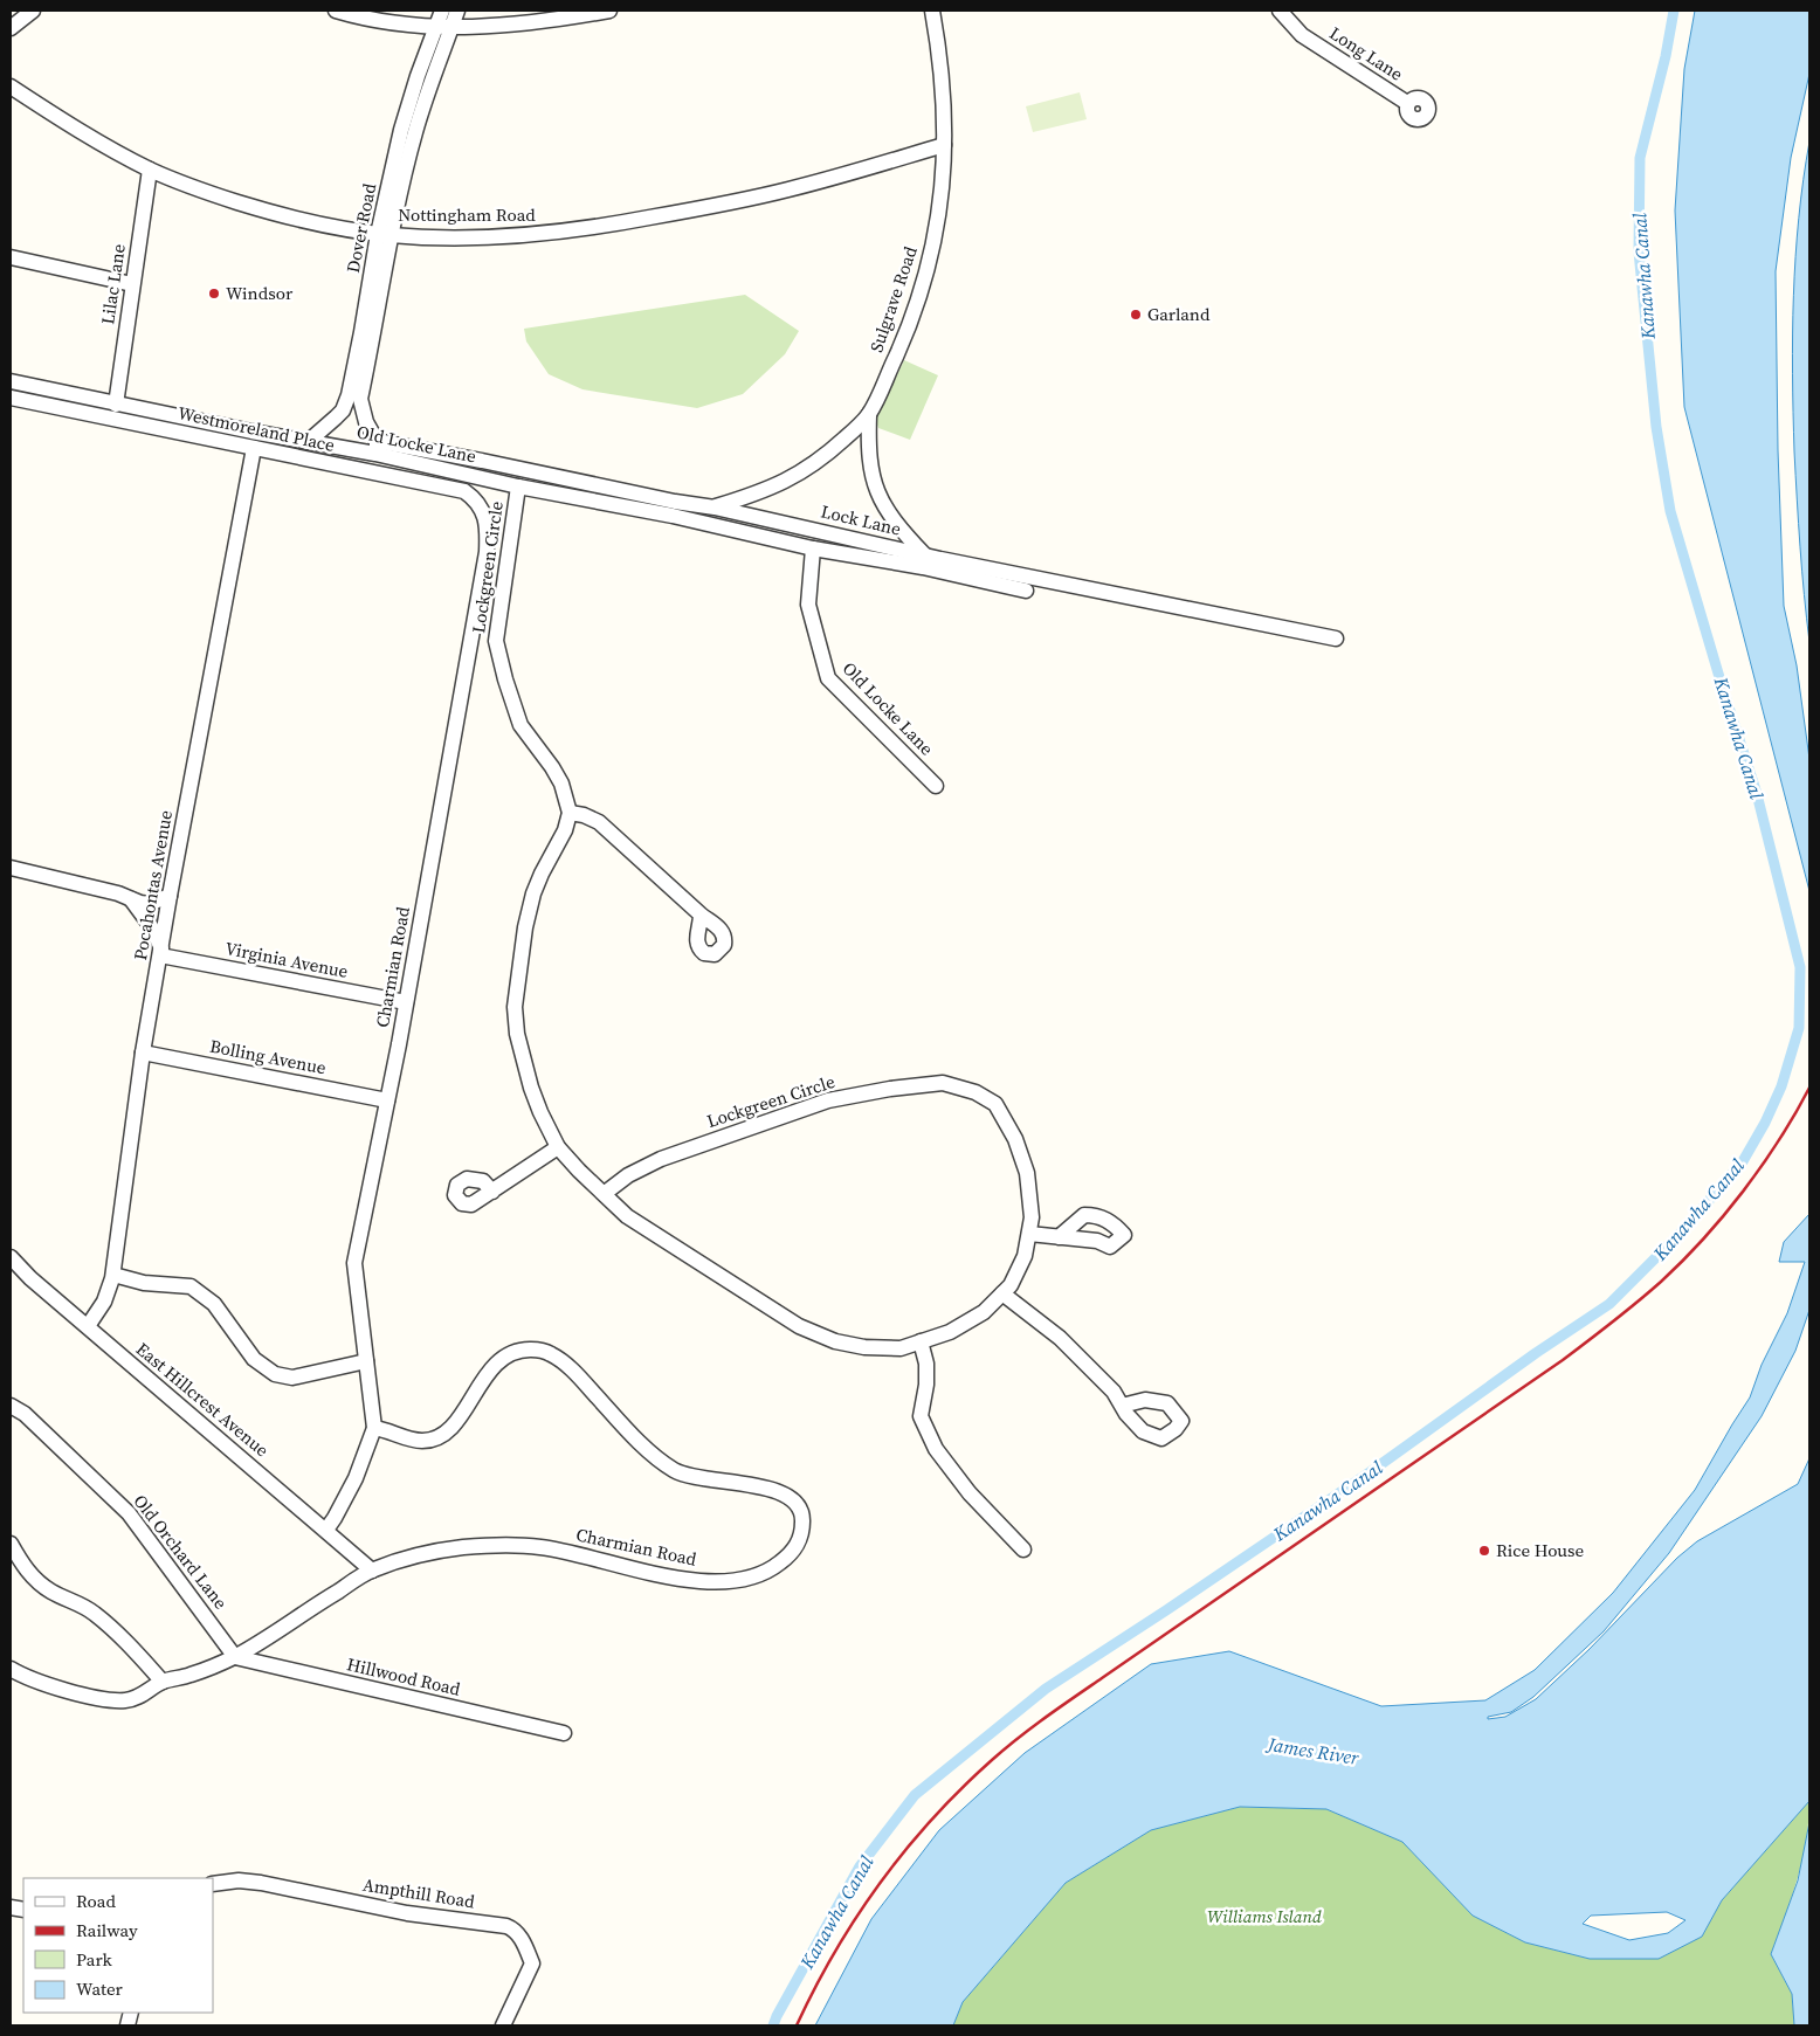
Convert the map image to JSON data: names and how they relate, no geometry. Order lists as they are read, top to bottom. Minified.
{"streets":{"street":["Long Lane","Nottingham Road","Dover Road","Lilac Lane","Sulgrave Road","Westmoreland Place","Old Locke Lane","Lock Lane","Lockgreen Circle","Pocahontas Avenue","Virginia Avenue","Charmian Road","Bolling Avenue","East Hillcrest Avenue","Old Orchard Lane","Hillwood Road","Ampthill Road"]},"crossings":[["Nottingham Road","Dover Road"],["Nottingham Road","Lilac Lane"],["Nottingham Road","Sulgrave Road"],["Dover Road","Old Locke Lane"],["Dover Road","Lock Lane"],["Lilac Lane","Old Locke Lane"],["Sulgrave Road","Lock Lane"],["Westmoreland Place","Pocahontas Avenue"],["Westmoreland Place","Charmian Road"],["Old Locke Lane","Lock Lane"],["Old Locke Lane","Lockgreen Circle"],["Pocahontas Avenue","Virginia Avenue"],["Pocahontas Avenue","Bolling Avenue"],["Pocahontas Avenue","East Hillcrest Avenue"],["Virginia Avenue","Charmian Road"],["Charmian Road","Bolling Avenue"],["Charmian Road","East Hillcrest Avenue"],["Charmian Road","Old Orchard Lane"],["Charmian Road","Hillwood Road"],["Old Orchard Lane","Hillwood Road"]],"water":["Kanawha Canal","James River"],"parks":["Williams Island"],"places":["Windsor","Garland","Rice House"],"legend":["Road","Railway","Park","Water"]}
